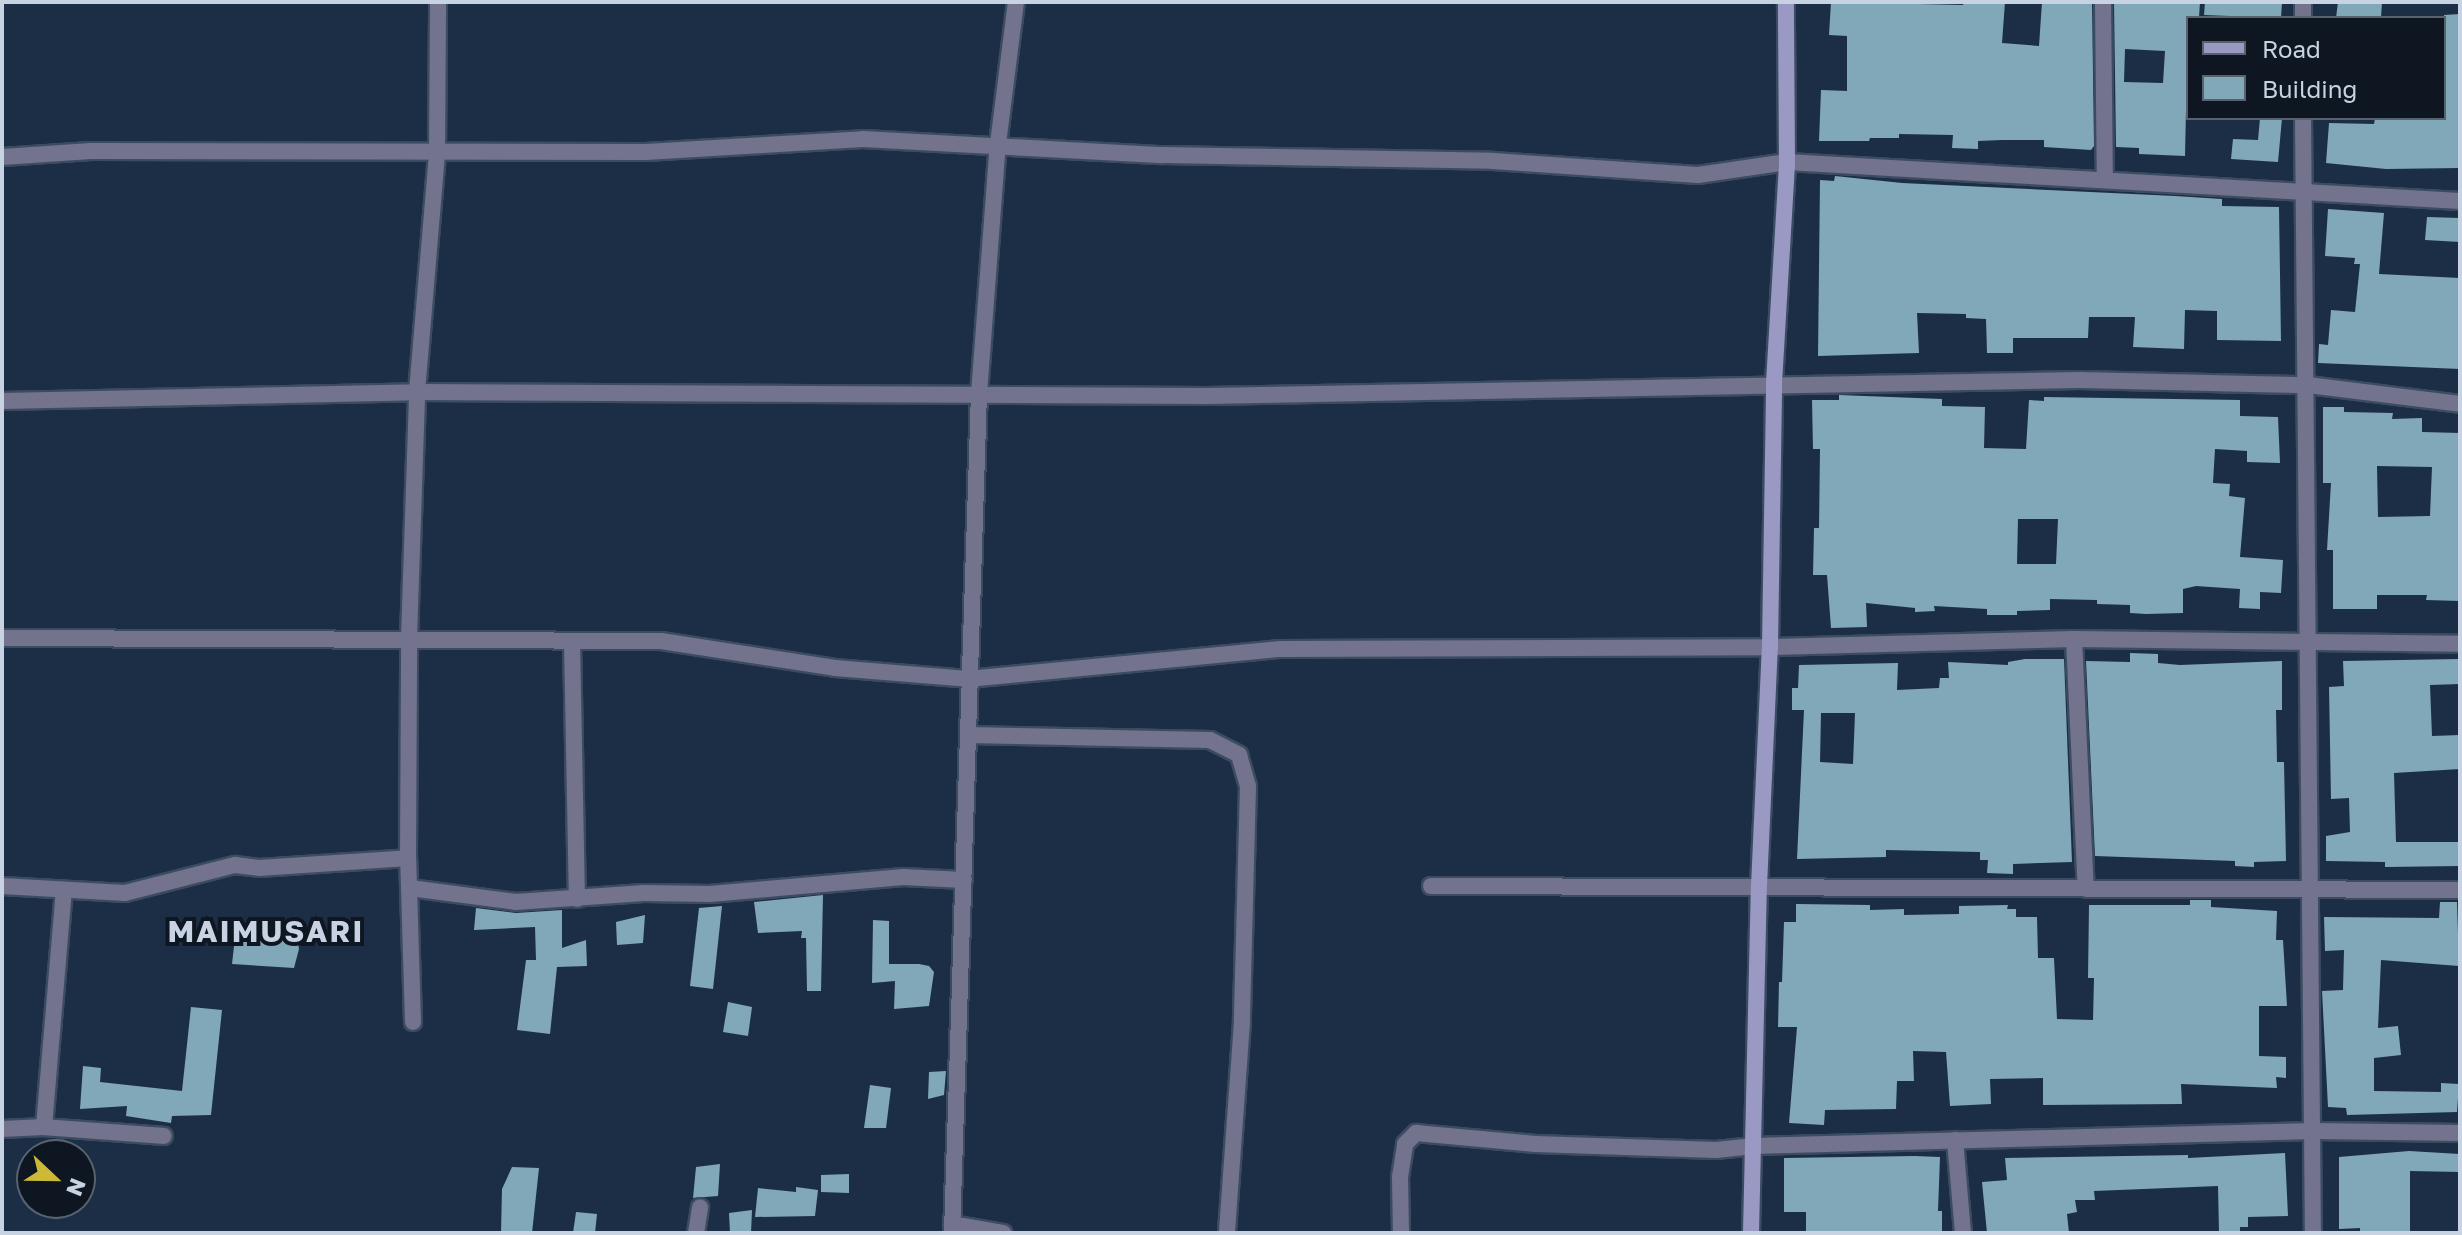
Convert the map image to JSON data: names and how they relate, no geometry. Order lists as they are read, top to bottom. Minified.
{"districts":["MAIMUSARI"],"legend":["Road","Building"],"north":"right"}
